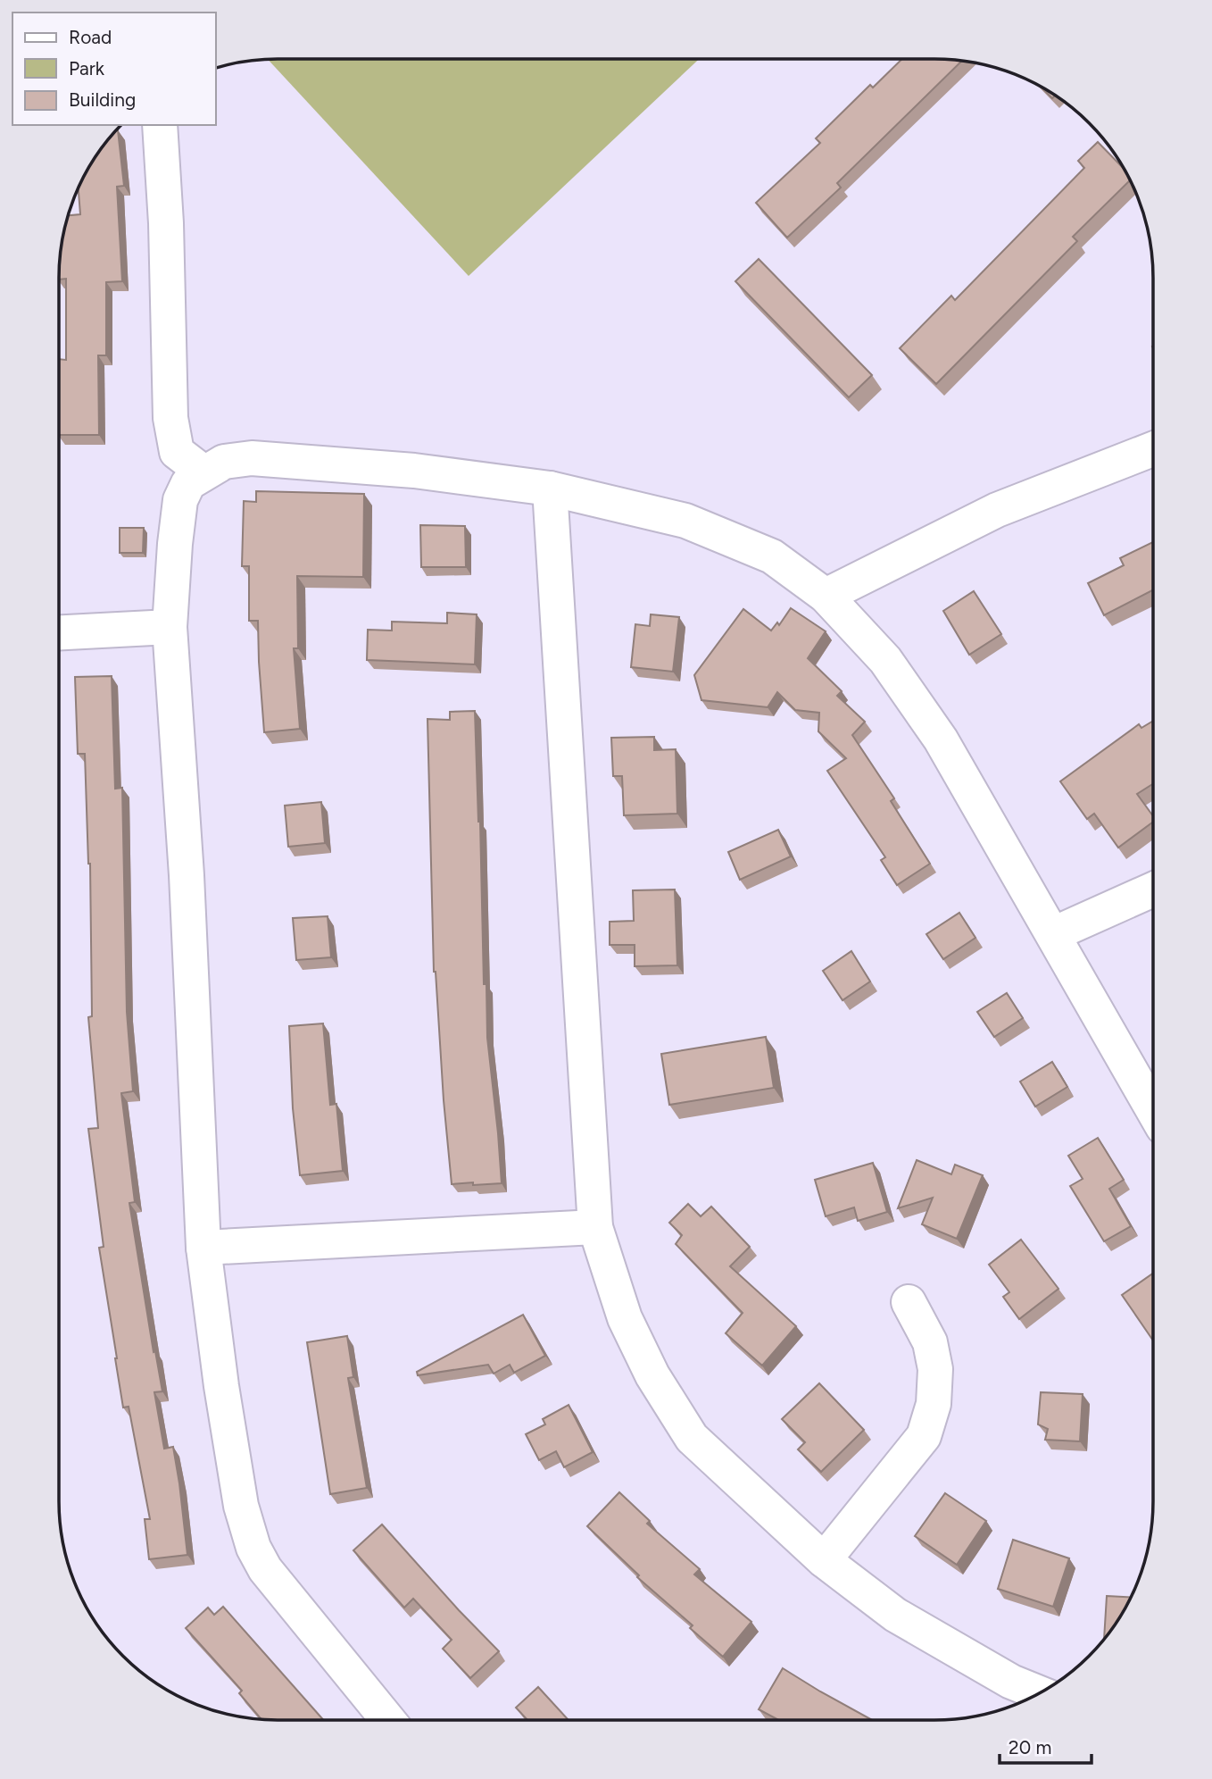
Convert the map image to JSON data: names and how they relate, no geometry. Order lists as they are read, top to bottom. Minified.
{"legend":["Road","Park","Building"],"scale_bar":"20 m"}
